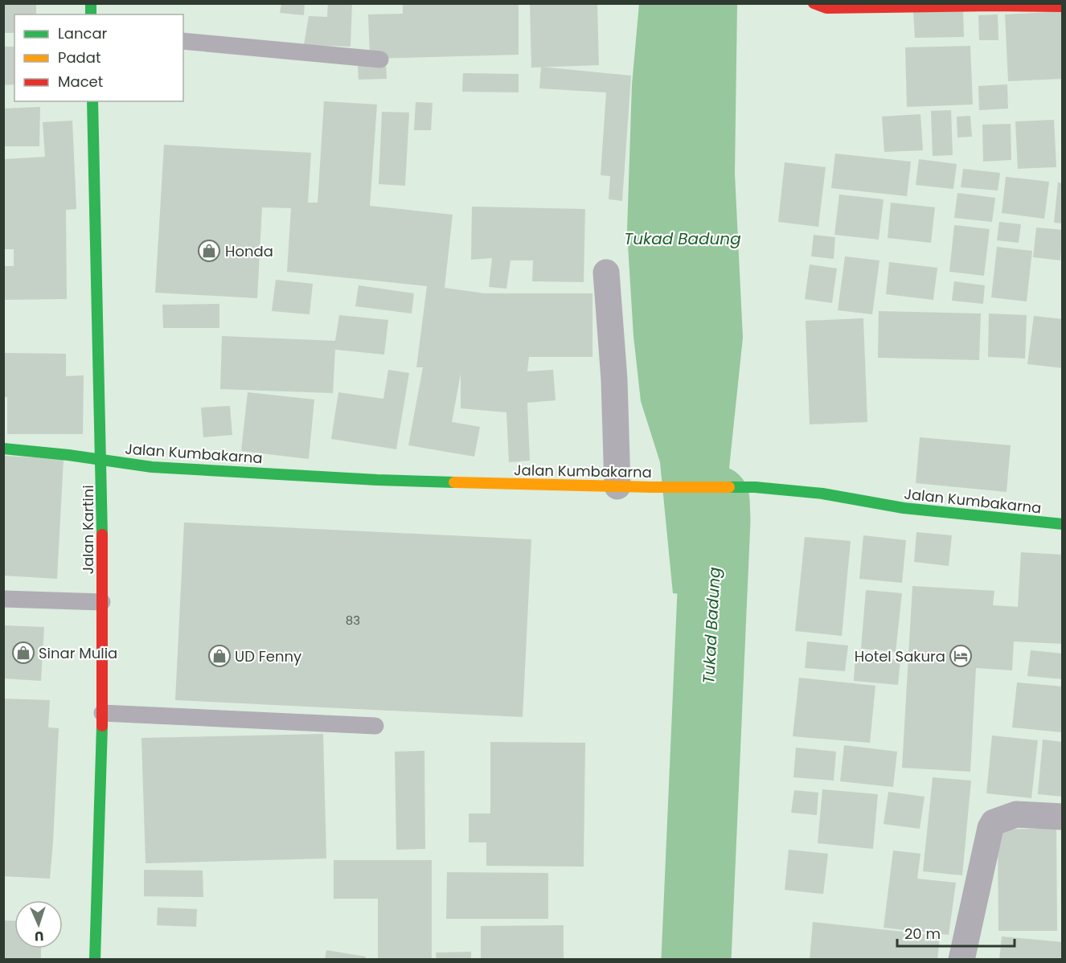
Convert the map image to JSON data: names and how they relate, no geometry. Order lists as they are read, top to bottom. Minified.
{"streets":{"street":["Jalan Kumbakarna","Jalan Kartini"]},"crossings":[["Jalan Kumbakarna","Jalan Kartini"]],"water":["Tukad Badung"],"places":{"shop":["Honda","Sinar Mulia","UD Fenny"],"hotel":["Hotel Sakura"]},"house_numbers":["83"],"legend":["Lancar","Padat","Macet"],"scale_bar":"20 m","north":"bottom"}
